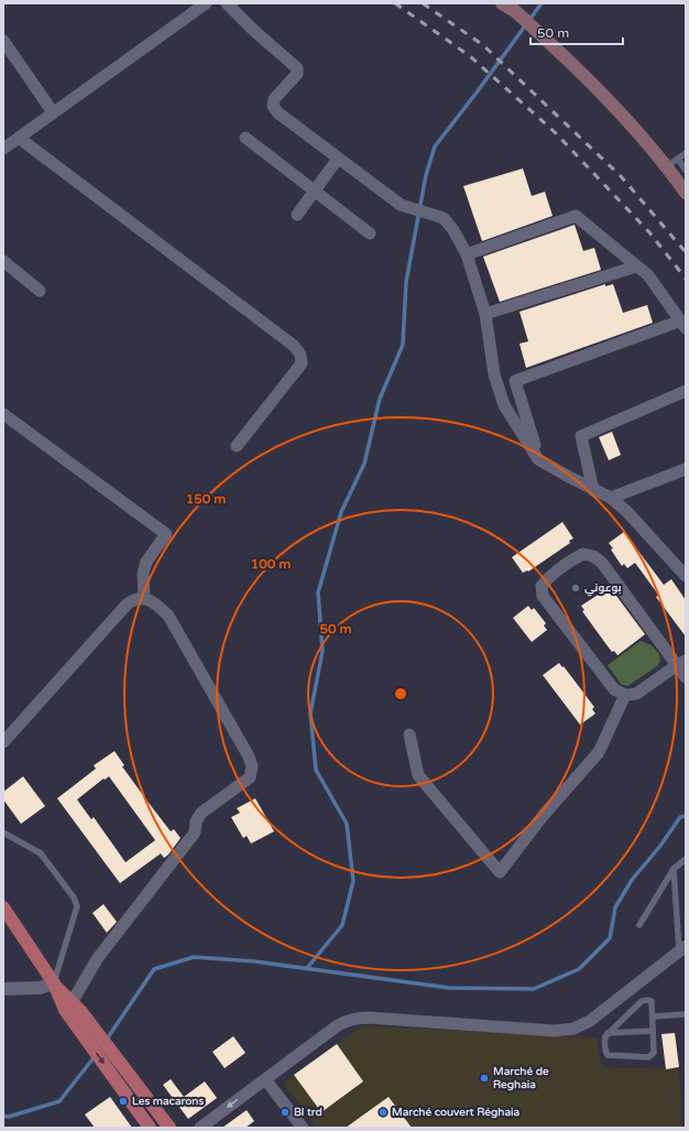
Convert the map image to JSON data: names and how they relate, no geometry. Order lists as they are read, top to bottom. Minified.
{"places":["بوعوني","Marché de Reghaia","Les macarons","Bl trd","Marché couvert Réghaia"],"scale_bar":"50 m","rings":["150 m","100 m","50 m"]}
